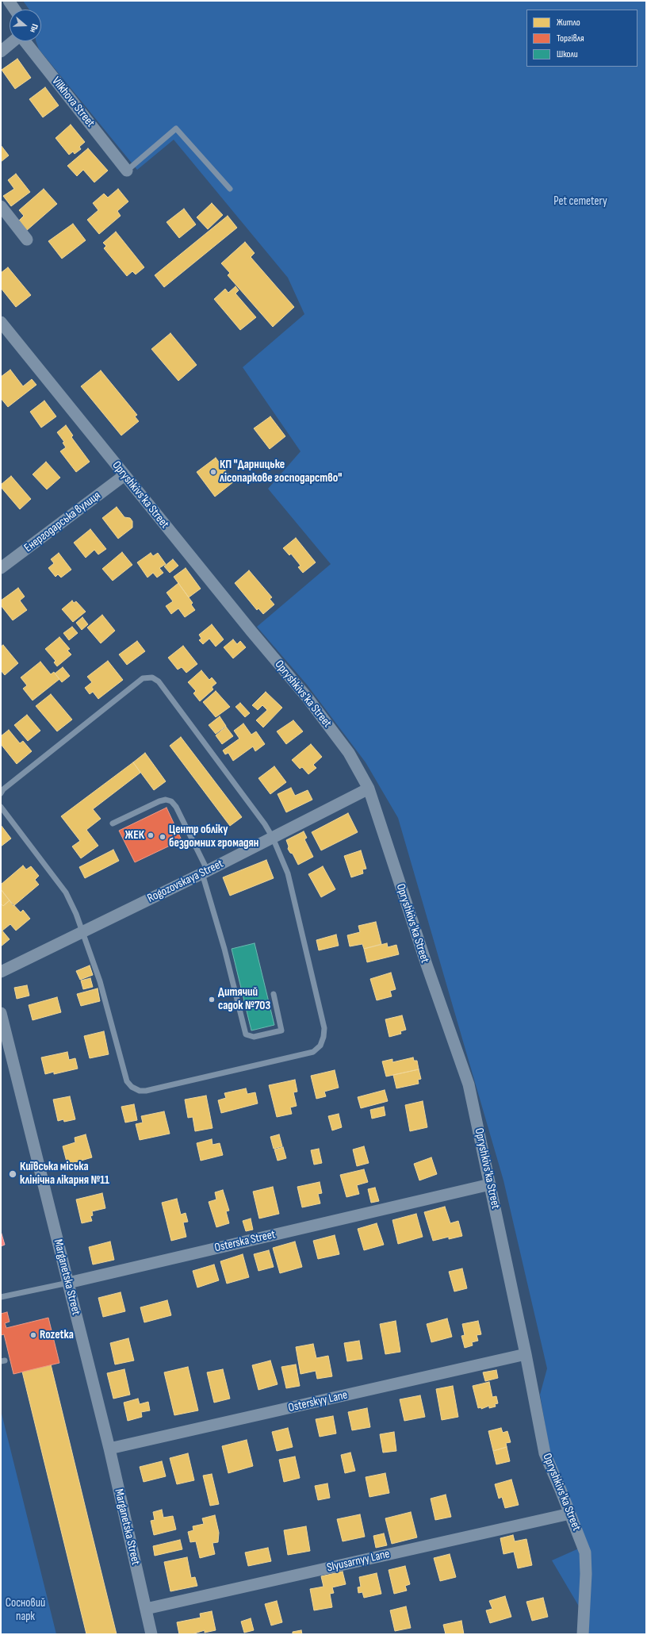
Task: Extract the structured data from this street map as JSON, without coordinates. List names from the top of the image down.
{
  "streets": {
    "street": [
      "Vilkhova Street",
      "Opryshkivsʹka Street",
      "Енергодарська вулиця",
      "Rogozovskaya Street",
      "Osterska Street",
      "Marganetska Street",
      "Osterskyy Lane",
      "Slyusarnyy Lane"
    ]
  },
  "crossings": [
    ["Opryshkivsʹka Street", "Енергодарська вулиця"],
    ["Opryshkivsʹka Street", "Rogozovskaya Street"],
    ["Opryshkivsʹka Street", "Osterska Street"],
    ["Opryshkivsʹka Street", "Osterskyy Lane"],
    ["Opryshkivsʹka Street", "Slyusarnyy Lane"],
    ["Osterska Street", "Marganetska Street"],
    ["Marganetska Street", "Osterskyy Lane"],
    ["Marganetska Street", "Slyusarnyy Lane"]
  ],
  "parks": ["Pet cemetery", "Сосновий парк"],
  "places": [
    "КП \"Дарницьке лісопаркове господарство\"",
    "ЖЕК",
    "Центр обліку бездомних громадян",
    "Дитячий садок №703",
    "Київська міська клінічна лікарня №11",
    "Rozetka"
  ],
  "legend": ["Житло", "Торгівля", "Школи"],
  "north": "right"
}
